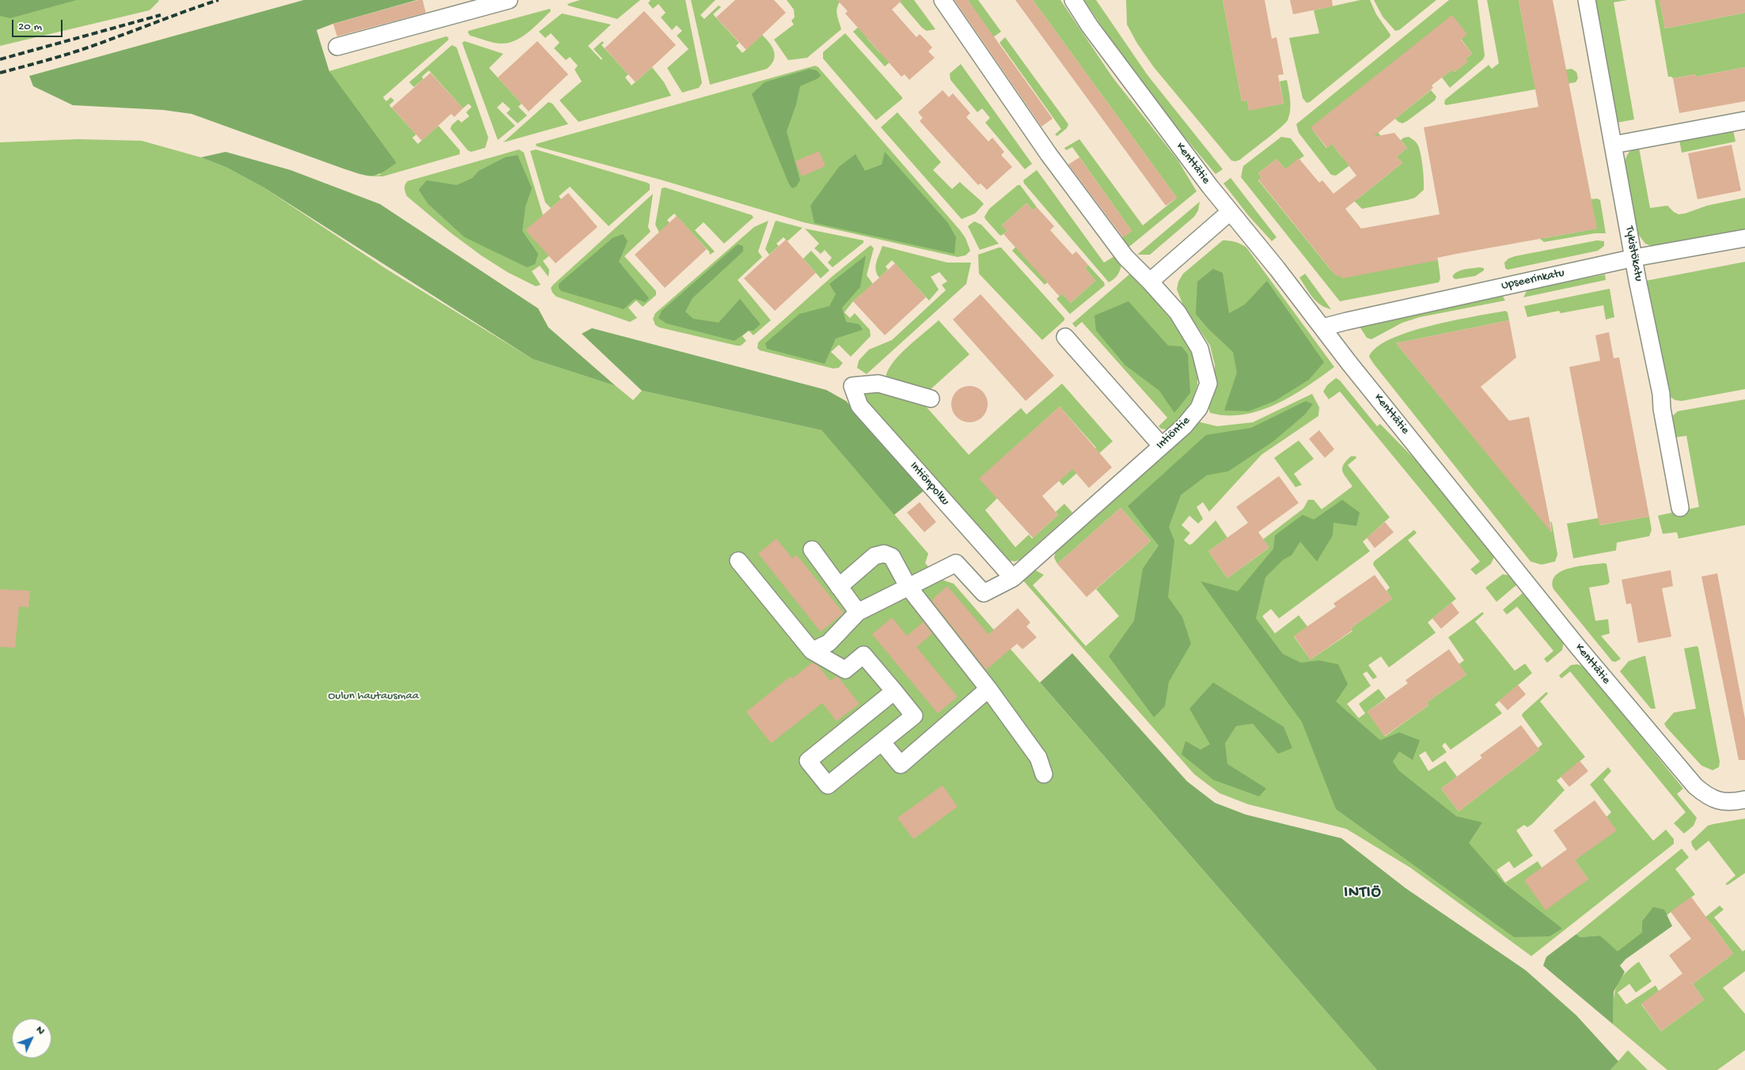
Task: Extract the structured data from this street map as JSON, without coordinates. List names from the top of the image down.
{
  "streets": {
    "street": [
      "Kenttätie",
      "Tykistökatu",
      "Upseerinkatu",
      "Intiöntie",
      "Intiönpolku"
    ]
  },
  "crossings": [
    ["Kenttätie", "Upseerinkatu"],
    ["Tykistökatu", "Upseerinkatu"],
    ["Intiöntie", "Intiönpolku"]
  ],
  "districts": ["INTIÖ"],
  "parks": ["Oulun hautausmaa"],
  "scale_bar": "20 m",
  "north": "top right"
}
